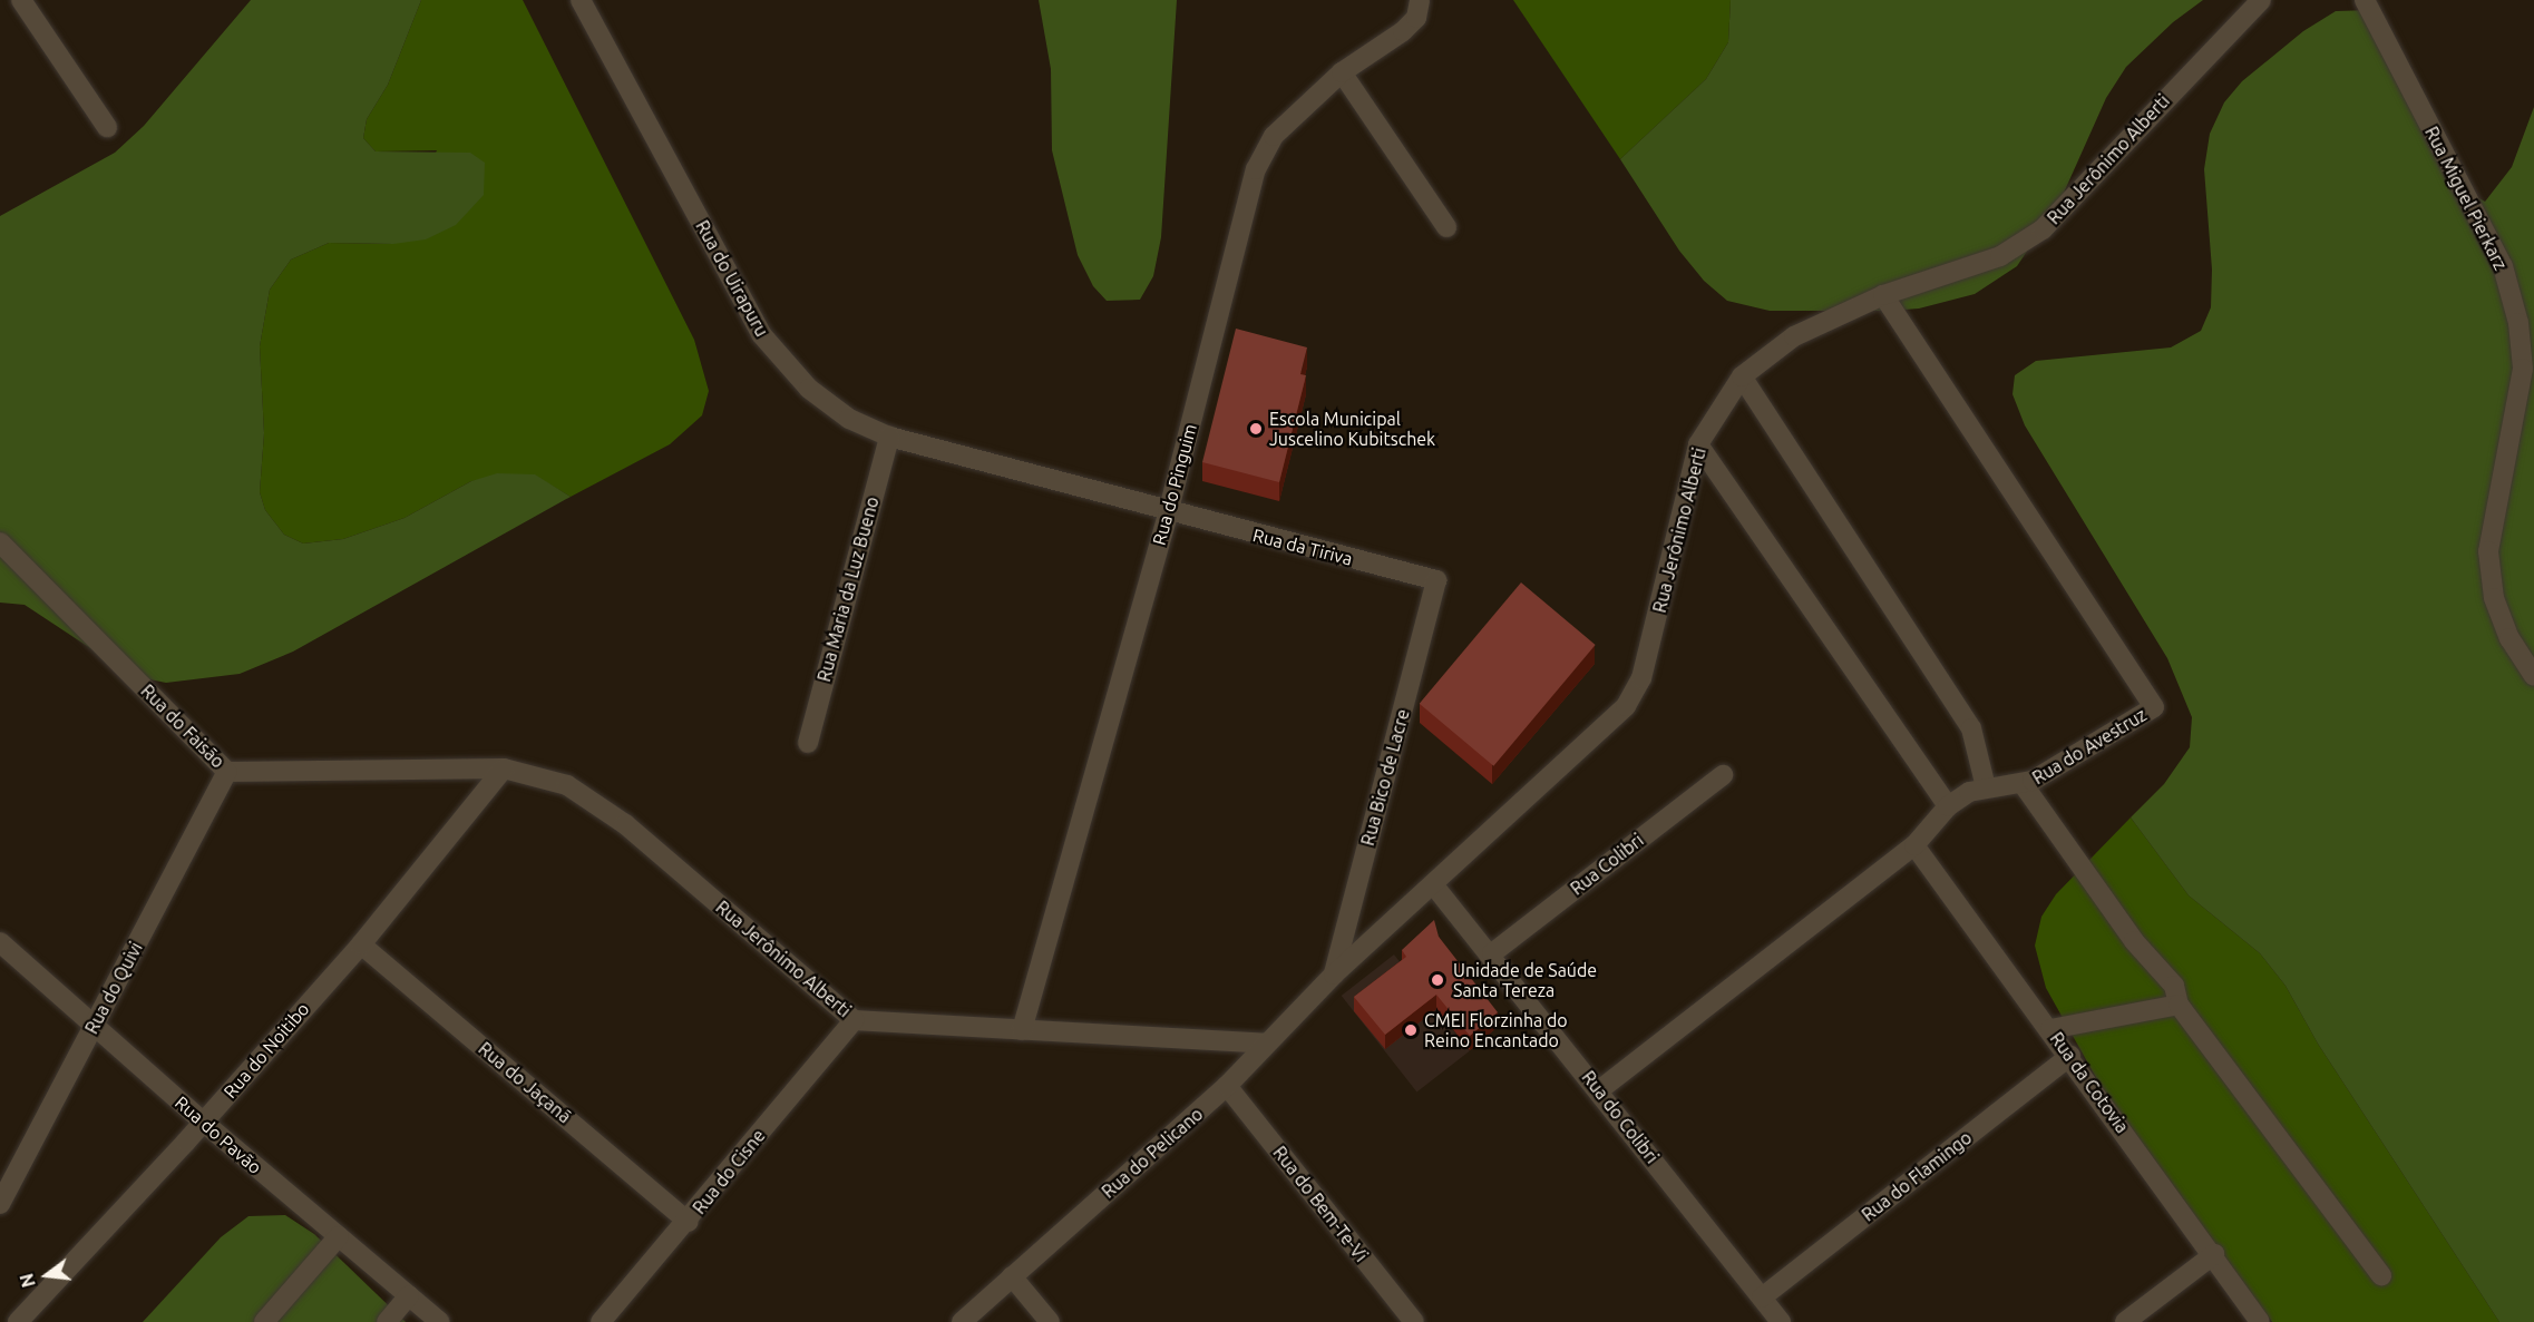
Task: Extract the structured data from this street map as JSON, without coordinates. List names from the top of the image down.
{
  "streets": {
    "street": [
      "Rua Jerônimo Alberti",
      "Rua Miguel Pierkarz",
      "Rua do Uirapuru",
      "Rua do Pinguim",
      "Rua da Tiriva",
      "Rua Maria da Luz Bueno",
      "Rua do Faisão",
      "Rua do Avestruz",
      "Rua Bico de Lacre",
      "Rua Colibri",
      "Rua do Quivi",
      "Rua do Noitibo",
      "Rua do Jaçanã",
      "Rua da Cotovia",
      "Rua do Colibri",
      "Rua do Pavão",
      "Rua do Pelicano",
      "Rua do Cisne",
      "Rua do Flamingo",
      "Rua do Bem-Te-Vi"
    ]
  },
  "crossings": [
    ["Rua Jerônimo Alberti", "Rua do Pinguim"],
    ["Rua Jerônimo Alberti", "Rua do Faisão"],
    ["Rua Jerônimo Alberti", "Rua do Avestruz"],
    ["Rua Jerônimo Alberti", "Rua Bico de Lacre"],
    ["Rua Jerônimo Alberti", "Rua do Noitibo"],
    ["Rua Jerônimo Alberti", "Rua do Colibri"],
    ["Rua Jerônimo Alberti", "Rua do Pelicano"],
    ["Rua Jerônimo Alberti", "Rua do Cisne"],
    ["Rua do Uirapuru", "Rua do Pinguim"],
    ["Rua do Uirapuru", "Rua da Tiriva"],
    ["Rua do Uirapuru", "Rua Maria da Luz Bueno"],
    ["Rua do Pinguim", "Rua da Tiriva"],
    ["Rua da Tiriva", "Rua Bico de Lacre"],
    ["Rua do Faisão", "Rua do Quivi"],
    ["Rua do Faisão", "Rua do Noitibo"],
    ["Rua do Avestruz", "Rua da Cotovia"],
    ["Rua do Avestruz", "Rua do Colibri"],
    ["Rua Bico de Lacre", "Rua do Pelicano"],
    ["Rua Colibri", "Rua do Colibri"],
    ["Rua do Quivi", "Rua do Pavão"],
    ["Rua do Noitibo", "Rua do Jaçanã"],
    ["Rua do Noitibo", "Rua do Pavão"],
    ["Rua do Jaçanã", "Rua do Cisne"],
    ["Rua da Cotovia", "Rua do Flamingo"],
    ["Rua do Colibri", "Rua do Flamingo"],
    ["Rua do Pelicano", "Rua do Bem-Te-Vi"]
  ],
  "places": ["Escola Municipal Juscelino Kubitschek", "Unidade de Saúde Santa Tereza", "CMEI Florzinha do Reino Encantado"],
  "north": "left"
}
